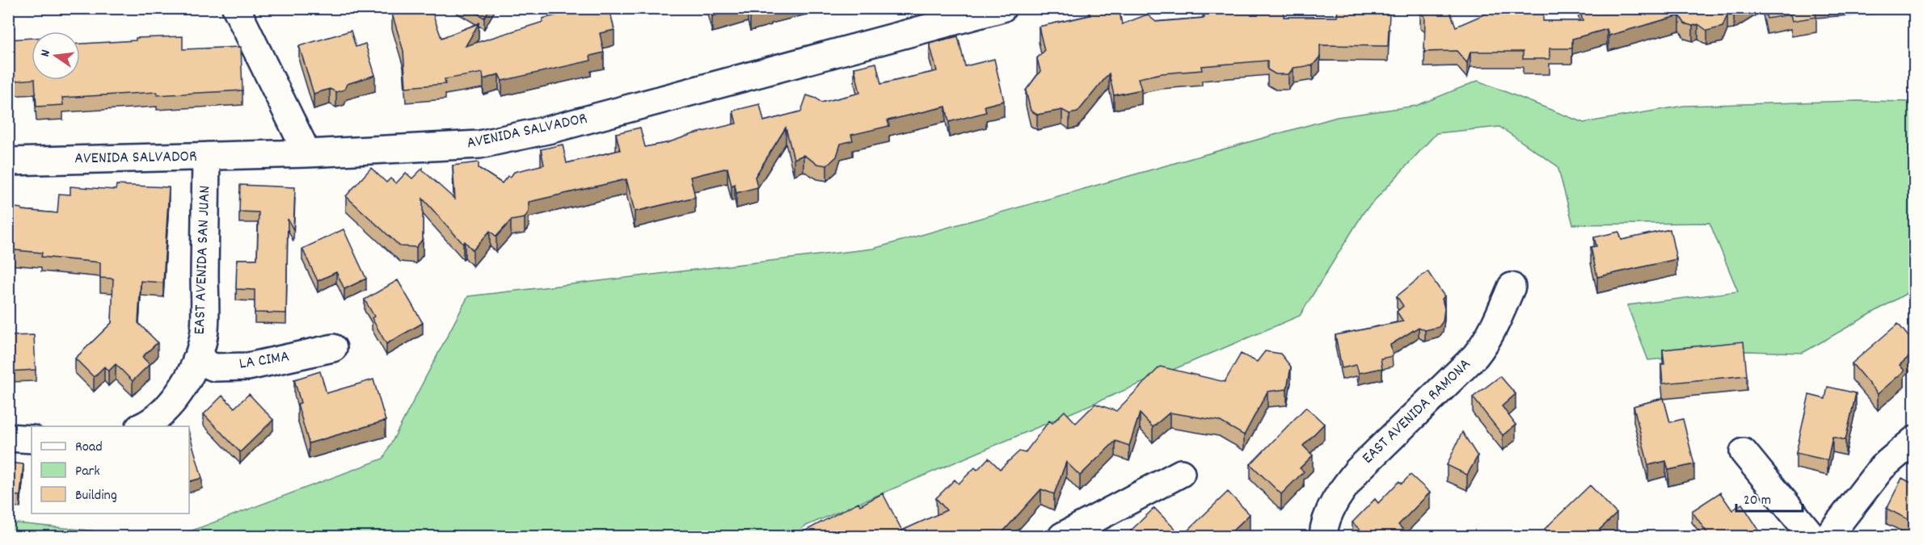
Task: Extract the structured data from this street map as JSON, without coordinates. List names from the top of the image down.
{
  "streets": {
    "street": [
      "AVENIDA SALVADOR",
      "EAST AVENIDA SAN JUAN",
      "LA CIMA",
      "EAST AVENIDA RAMONA"
    ]
  },
  "crossings": [
    ["AVENIDA SALVADOR", "EAST AVENIDA SAN JUAN"],
    ["EAST AVENIDA SAN JUAN", "LA CIMA"]
  ],
  "legend": ["Road", "Park", "Building"],
  "scale_bar": "20 m",
  "north": "left"
}
